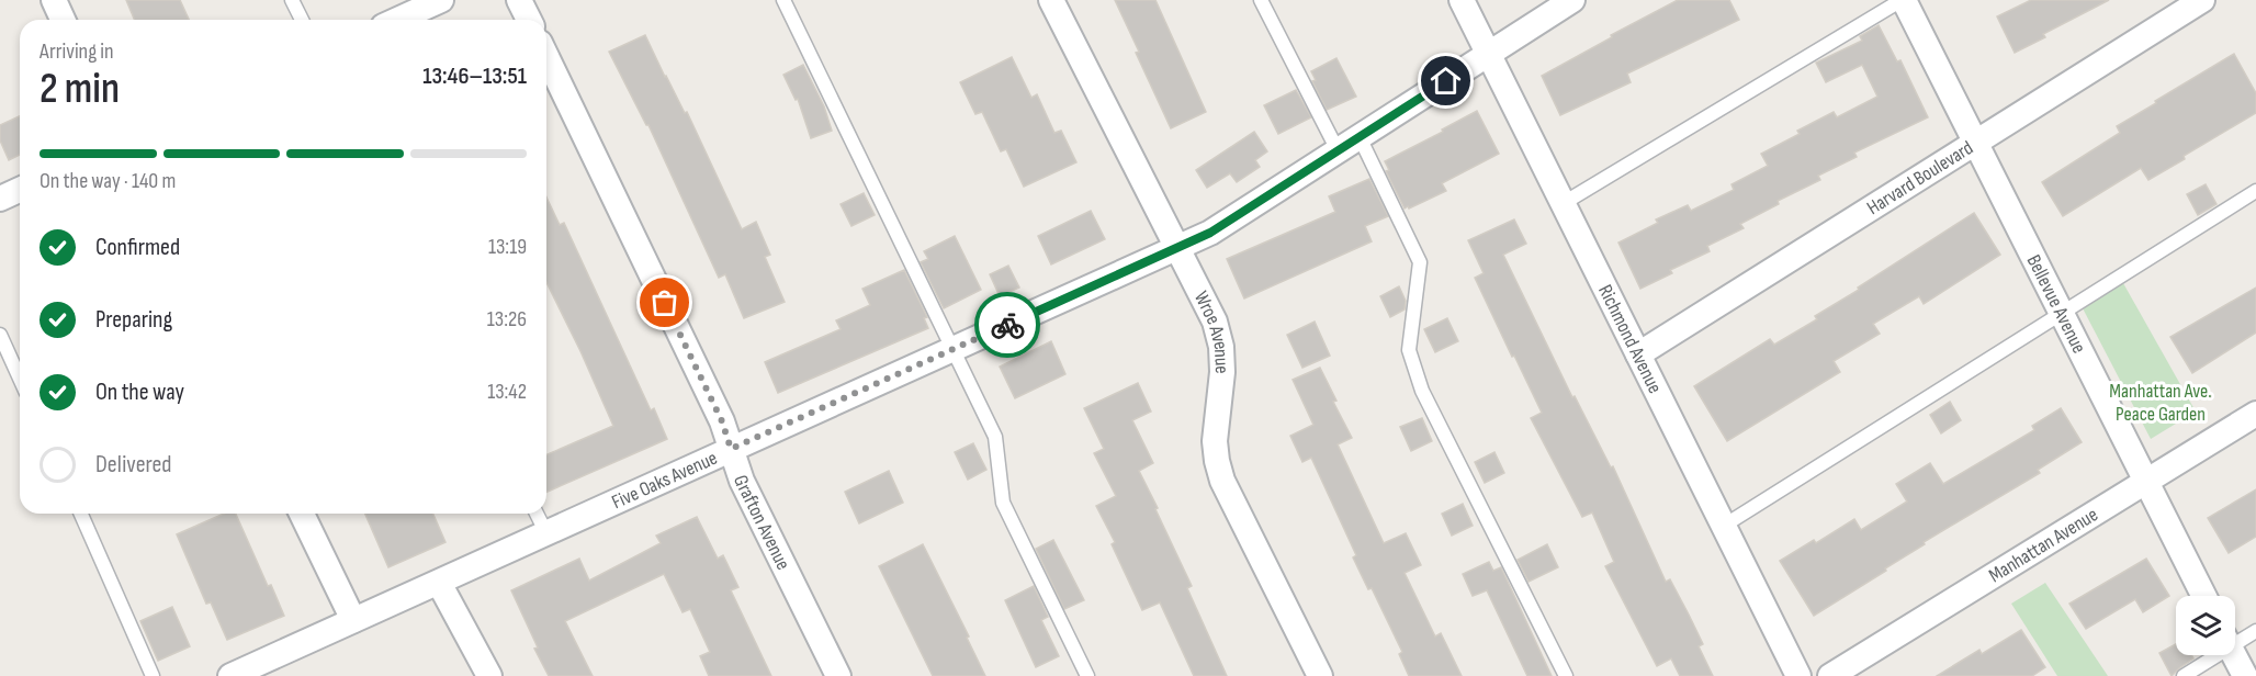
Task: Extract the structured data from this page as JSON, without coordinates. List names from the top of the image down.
{
  "streets": {
    "street": [
      "Harvard Boulevard",
      "Bellevue Avenue",
      "Wroe Avenue",
      "Richmond Avenue",
      "Five Oaks Avenue",
      "Grafton Avenue",
      "Manhattan Avenue"
    ]
  },
  "crossings": [
    ["Harvard Boulevard", "Bellevue Avenue"],
    ["Harvard Boulevard", "Richmond Avenue"],
    ["Bellevue Avenue", "Manhattan Avenue"],
    ["Wroe Avenue", "Five Oaks Avenue"],
    ["Richmond Avenue", "Five Oaks Avenue"],
    ["Five Oaks Avenue", "Grafton Avenue"]
  ],
  "parks": ["Manhattan Ave. Peace Garden"],
  "page": {
    "heading": ["2 min", "Arriving in", "13:46–13:51"],
    "bar": "On the way · 140 m",
    "list": [
      ["Confirmed", "13:19"],
      ["Preparing", "13:26"],
      ["On the way", "13:42"],
      "Delivered"
    ]
  }
}
